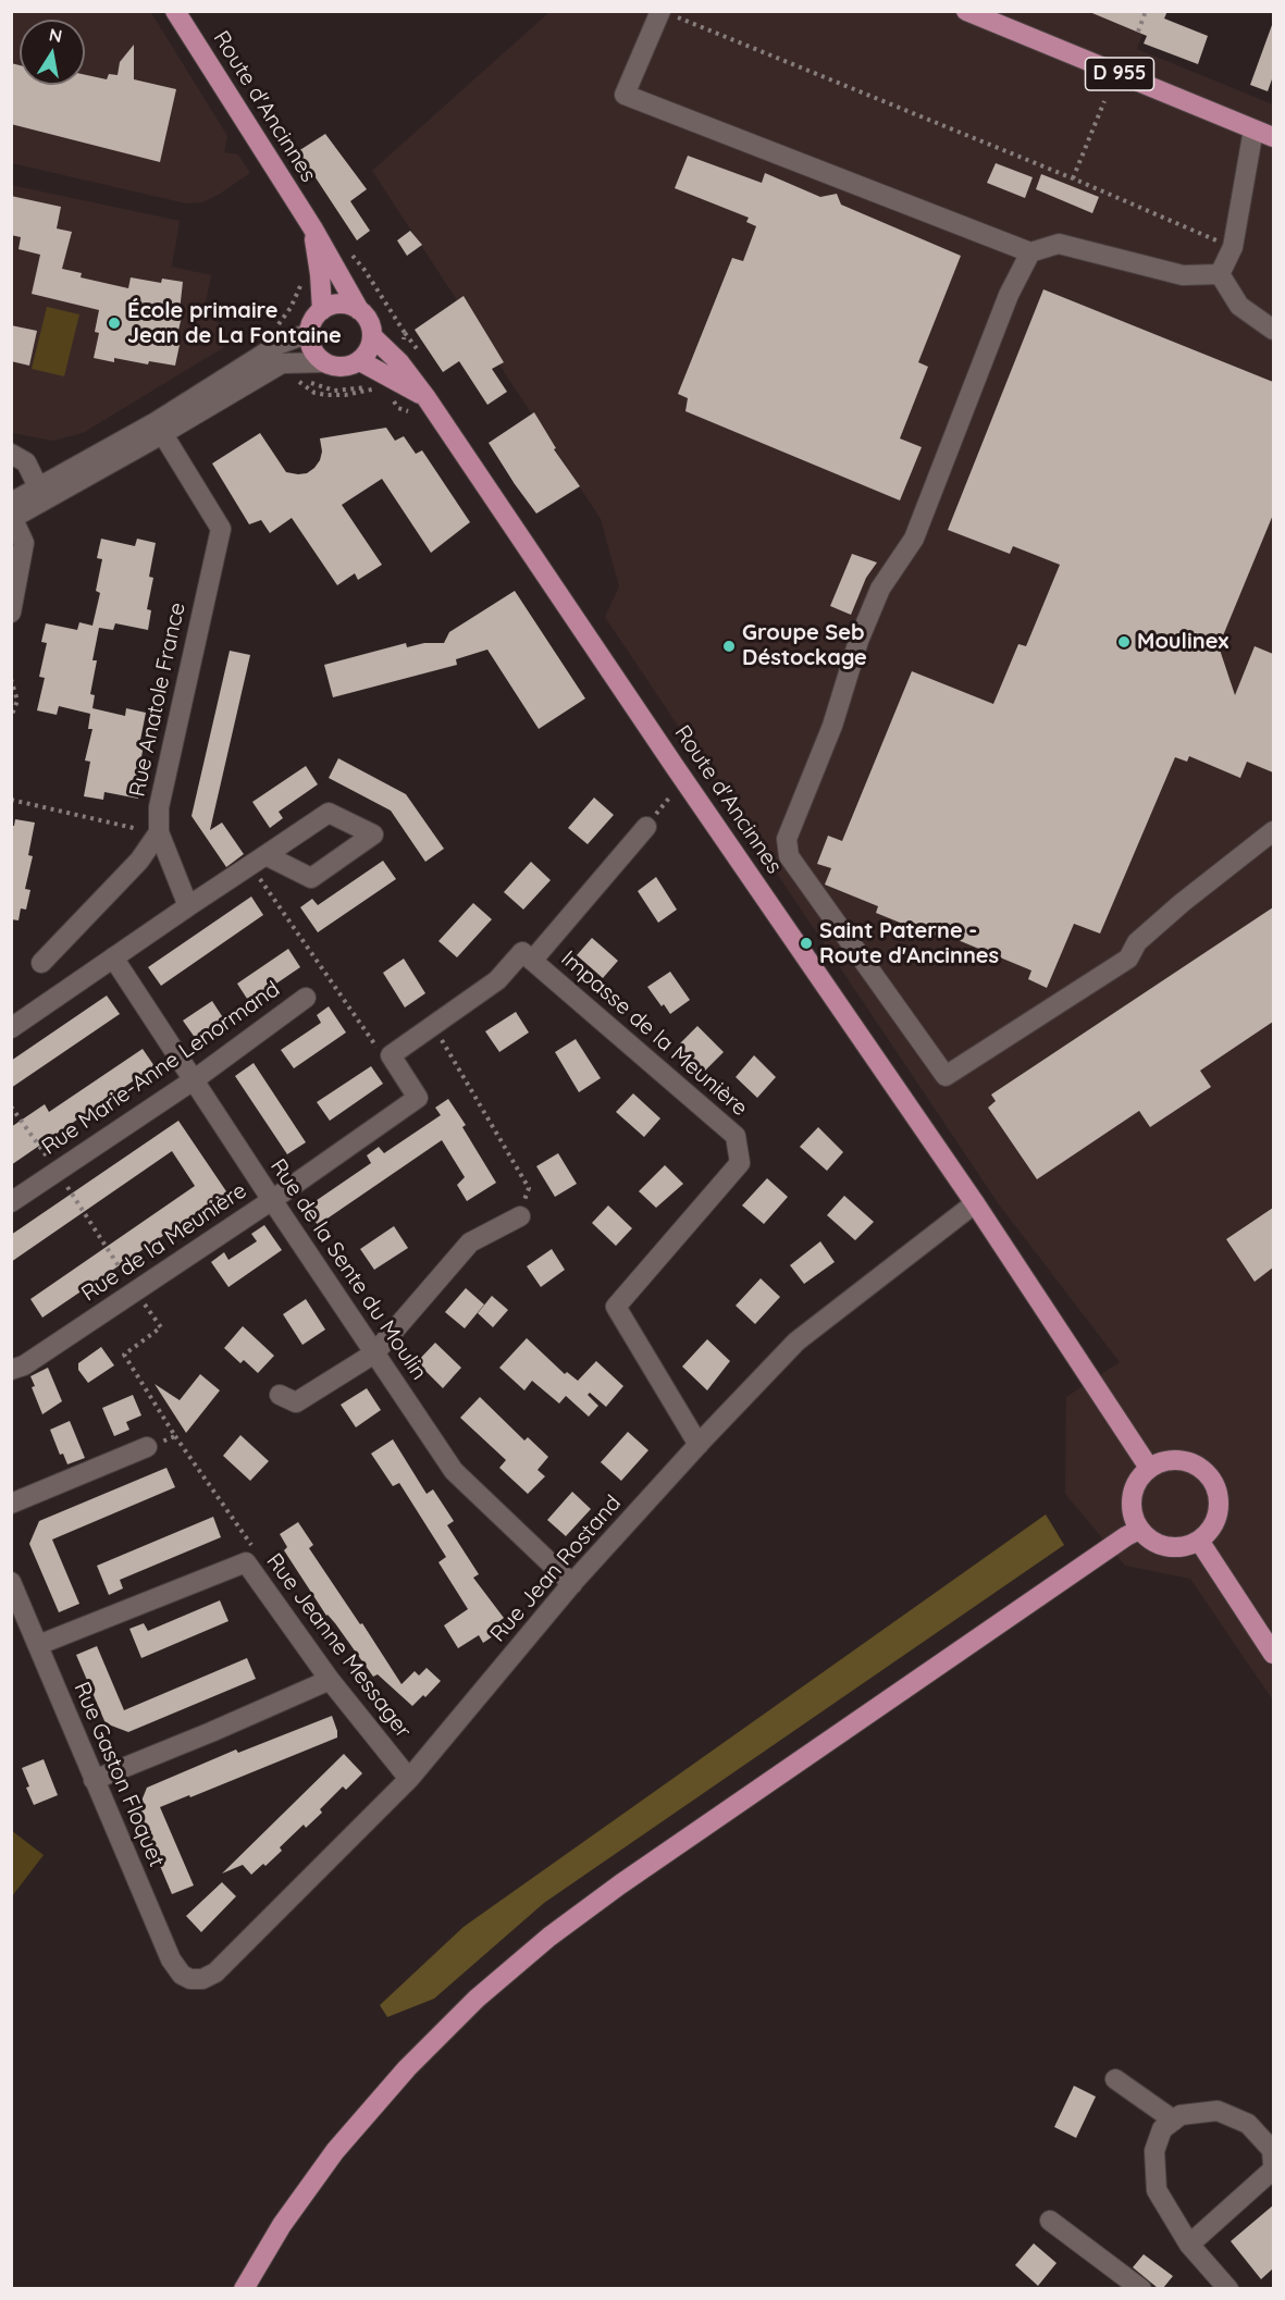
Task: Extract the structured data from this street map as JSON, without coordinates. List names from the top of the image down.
{
  "streets": {
    "main road": ["D 955", "Route d'Ancinnes"],
    "street": [
      "Rue Anatole France",
      "Impasse de la Meunière",
      "Rue Marie-Anne Lenormand",
      "Rue de la Meunière",
      "Rue de la Sente du Moulin",
      "Rue Jean Rostand",
      "Rue Jeanne Messager",
      "Rue Gaston Floquet"
    ]
  },
  "crossings": [
    ["Route d'Ancinnes", "Rue Jean Rostand"],
    ["Impasse de la Meunière", "Rue Jean Rostand"],
    ["Rue Marie-Anne Lenormand", "Rue de la Sente du Moulin"],
    ["Rue de la Meunière", "Rue de la Sente du Moulin"],
    ["Rue de la Sente du Moulin", "Rue Jean Rostand"],
    ["Rue Jean Rostand", "Rue Jeanne Messager"],
    ["Rue Jean Rostand", "Rue Gaston Floquet"],
    ["Rue Jeanne Messager", "Rue Gaston Floquet"]
  ],
  "places": [
    "École primaire Jean de La Fontaine",
    "Moulinex",
    "Groupe Seb Déstockage",
    "Saint Paterne - Route d'Ancinnes"
  ],
  "north": "top"
}
